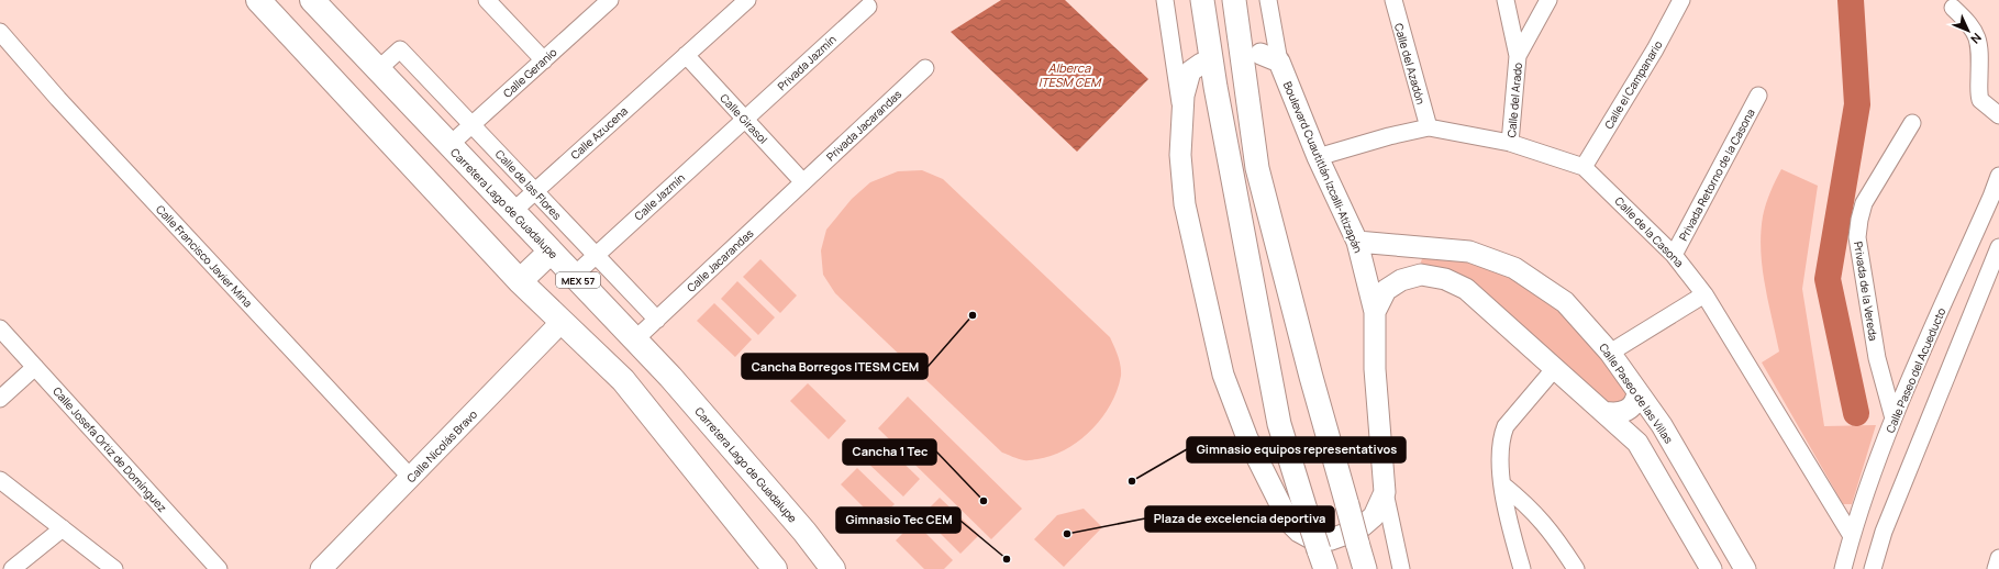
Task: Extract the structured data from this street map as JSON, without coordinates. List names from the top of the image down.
{
  "streets": {
    "main road": ["Carretera Lago de Guadalupe", "MEX 57"],
    "street": [
      "Privada Jazmín",
      "Calle del Azadón",
      "Calle Geranio",
      "Calle el Campanario",
      "Calle del Arado",
      "Calle Girasol",
      "Privada Jacarandas",
      "Calle Azucena",
      "Boulevard Cuautitlán Izcalli-Atizapán",
      "Privada Retorno de la Casona",
      "Calle de las Flores",
      "Calle Jazmín",
      "Calle de la Casona",
      "Calle Francisco Javier Mina",
      "Calle Jacarandas",
      "Privada de la Vereda",
      "Calle Paseo del Acueducto",
      "Calle Paseo de las Villas",
      "Calle Nicolás Bravo",
      "Calle Josefa Ortiz de Domínguez"
    ]
  },
  "crossings": [
    ["Privada Jazmín", "Calle Girasol"],
    ["Privada Jazmín", "Calle Jazmín"],
    ["Calle del Azadón", "Calle de la Casona"],
    ["Calle Geranio", "Calle de las Flores"],
    ["Calle Geranio", "Carretera Lago de Guadalupe"],
    ["Calle el Campanario", "Calle de la Casona"],
    ["Calle del Arado", "Calle de la Casona"],
    ["Calle Girasol", "Privada Jacarandas"],
    ["Calle Girasol", "Calle Azucena"],
    ["Calle Girasol", "Calle Jazmín"],
    ["Calle Girasol", "Calle Jacarandas"],
    ["Privada Jacarandas", "Calle Jacarandas"],
    ["Calle Azucena", "Calle de las Flores"],
    ["Calle Azucena", "Carretera Lago de Guadalupe"],
    ["Boulevard Cuautitlán Izcalli-Atizapán", "Calle de la Casona"],
    ["Boulevard Cuautitlán Izcalli-Atizapán", "Calle Paseo de las Villas"],
    ["Privada Retorno de la Casona", "Calle de la Casona"],
    ["Calle de las Flores", "Calle Jazmín"],
    ["Calle de las Flores", "Carretera Lago de Guadalupe"],
    ["Calle de las Flores", "Calle Jacarandas"],
    ["Calle Jazmín", "Carretera Lago de Guadalupe"],
    ["Carretera Lago de Guadalupe", "Calle Jacarandas"],
    ["Calle de la Casona", "Calle Paseo del Acueducto"],
    ["Calle Francisco Javier Mina", "Calle Nicolás Bravo"],
    ["Privada de la Vereda", "Calle Paseo del Acueducto"]
  ],
  "water": ["Alberca ITESM CEM"],
  "places": [
    "Cancha Borregos ITESM CEM",
    "Gimnasio equipos representativos",
    "Cancha 1 Tec",
    "Plaza de excelencia deportiva",
    "Gimnasio Tec CEM"
  ],
  "north": "bottom right"
}
